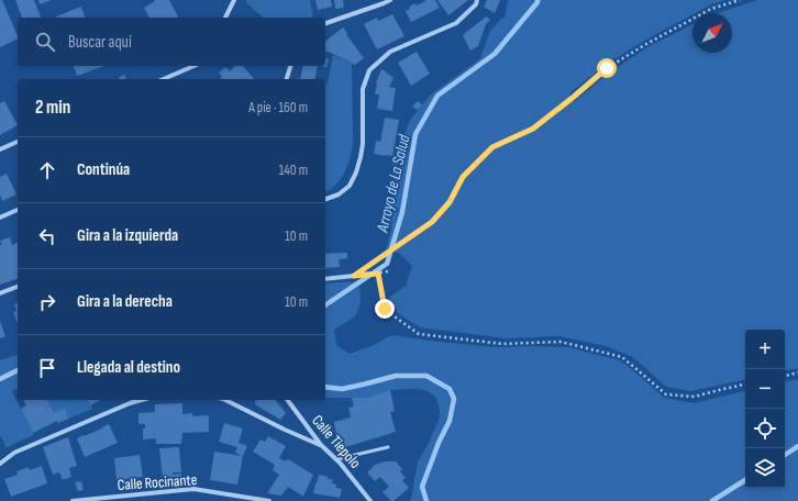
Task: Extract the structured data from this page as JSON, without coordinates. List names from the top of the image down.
{
  "streets": {
    "street": ["Calle Tiepolo", "Calle Rocinante"]
  },
  "water": ["Arroyo de La Salud"],
  "north": "top right",
  "page": {
    "search": "Buscar aquí",
    "heading": ["2 min", "A pie · 160 m"],
    "list": [
      ["Continúa", "140 m"],
      ["Gira a la izquierda", "10 m"],
      ["Gira a la derecha", "10 m"],
      "Llegada al destino"
    ],
    "map_buttons": ["+", "−"]
  }
}
